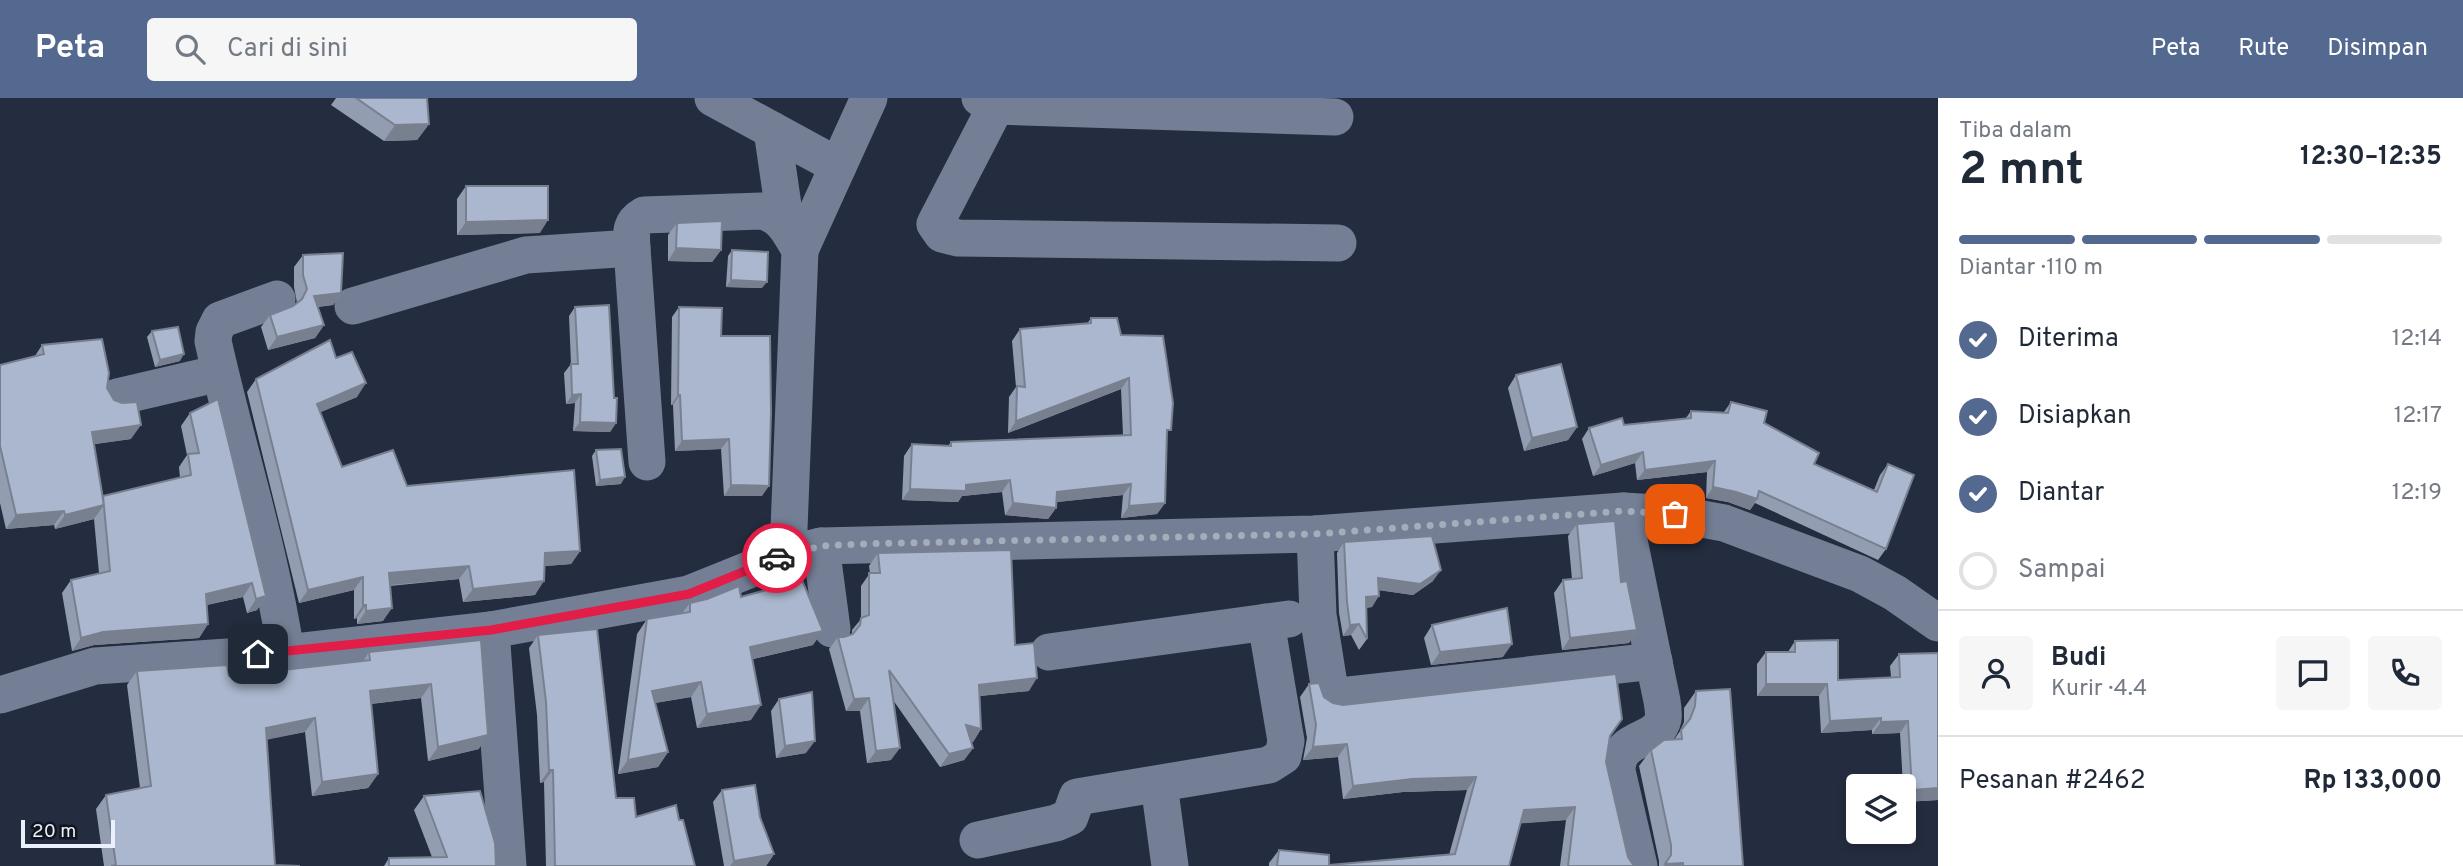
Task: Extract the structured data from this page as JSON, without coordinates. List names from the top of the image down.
{
  "scale_bar": "20 m",
  "page": {
    "header": "Peta",
    "search": "Cari di sini",
    "nav": ["Peta", "Rute", "Disimpan"],
    "heading": ["2 mnt", "Tiba dalam", "12:30–12:35"],
    "panel": [
      "Budi",
      "Kurir · 4.4",
      "Pesanan #2462",
      "Rp 133,000"
    ],
    "bar": "Diantar · 110 m",
    "list": [
      ["Diterima", "12:14"],
      ["Disiapkan", "12:17"],
      ["Diantar", "12:19"],
      "Sampai"
    ],
    "scale": "20 m"
  }
}
